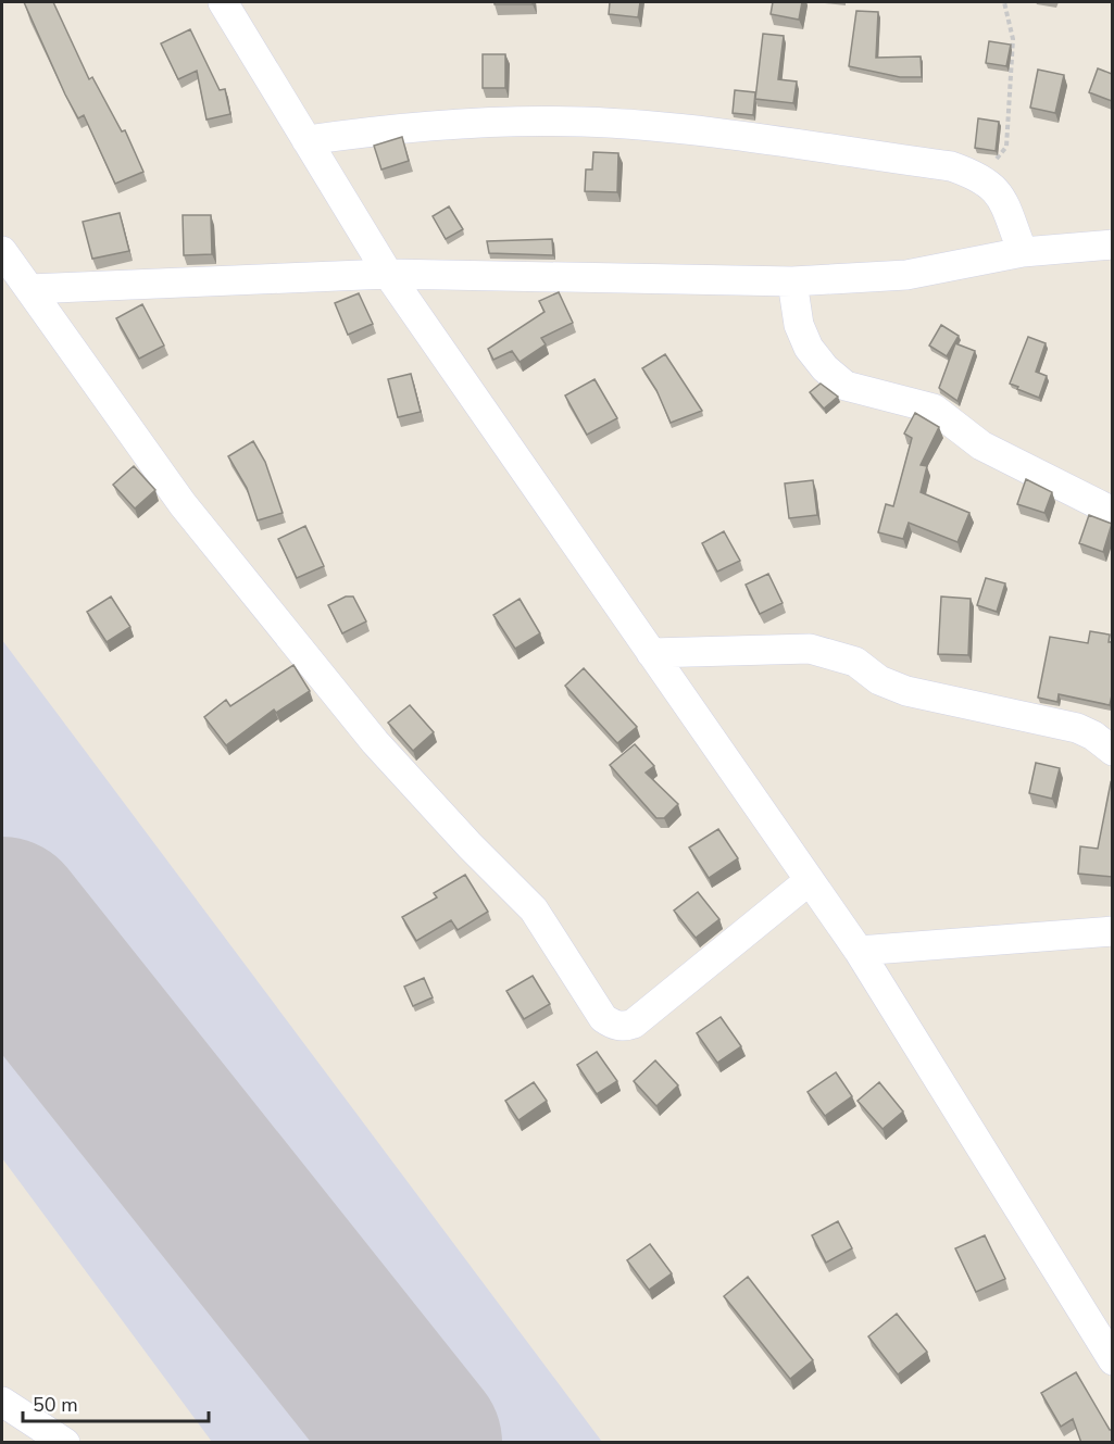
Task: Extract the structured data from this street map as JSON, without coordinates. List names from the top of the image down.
{
  "scale_bar": "50 m"
}
